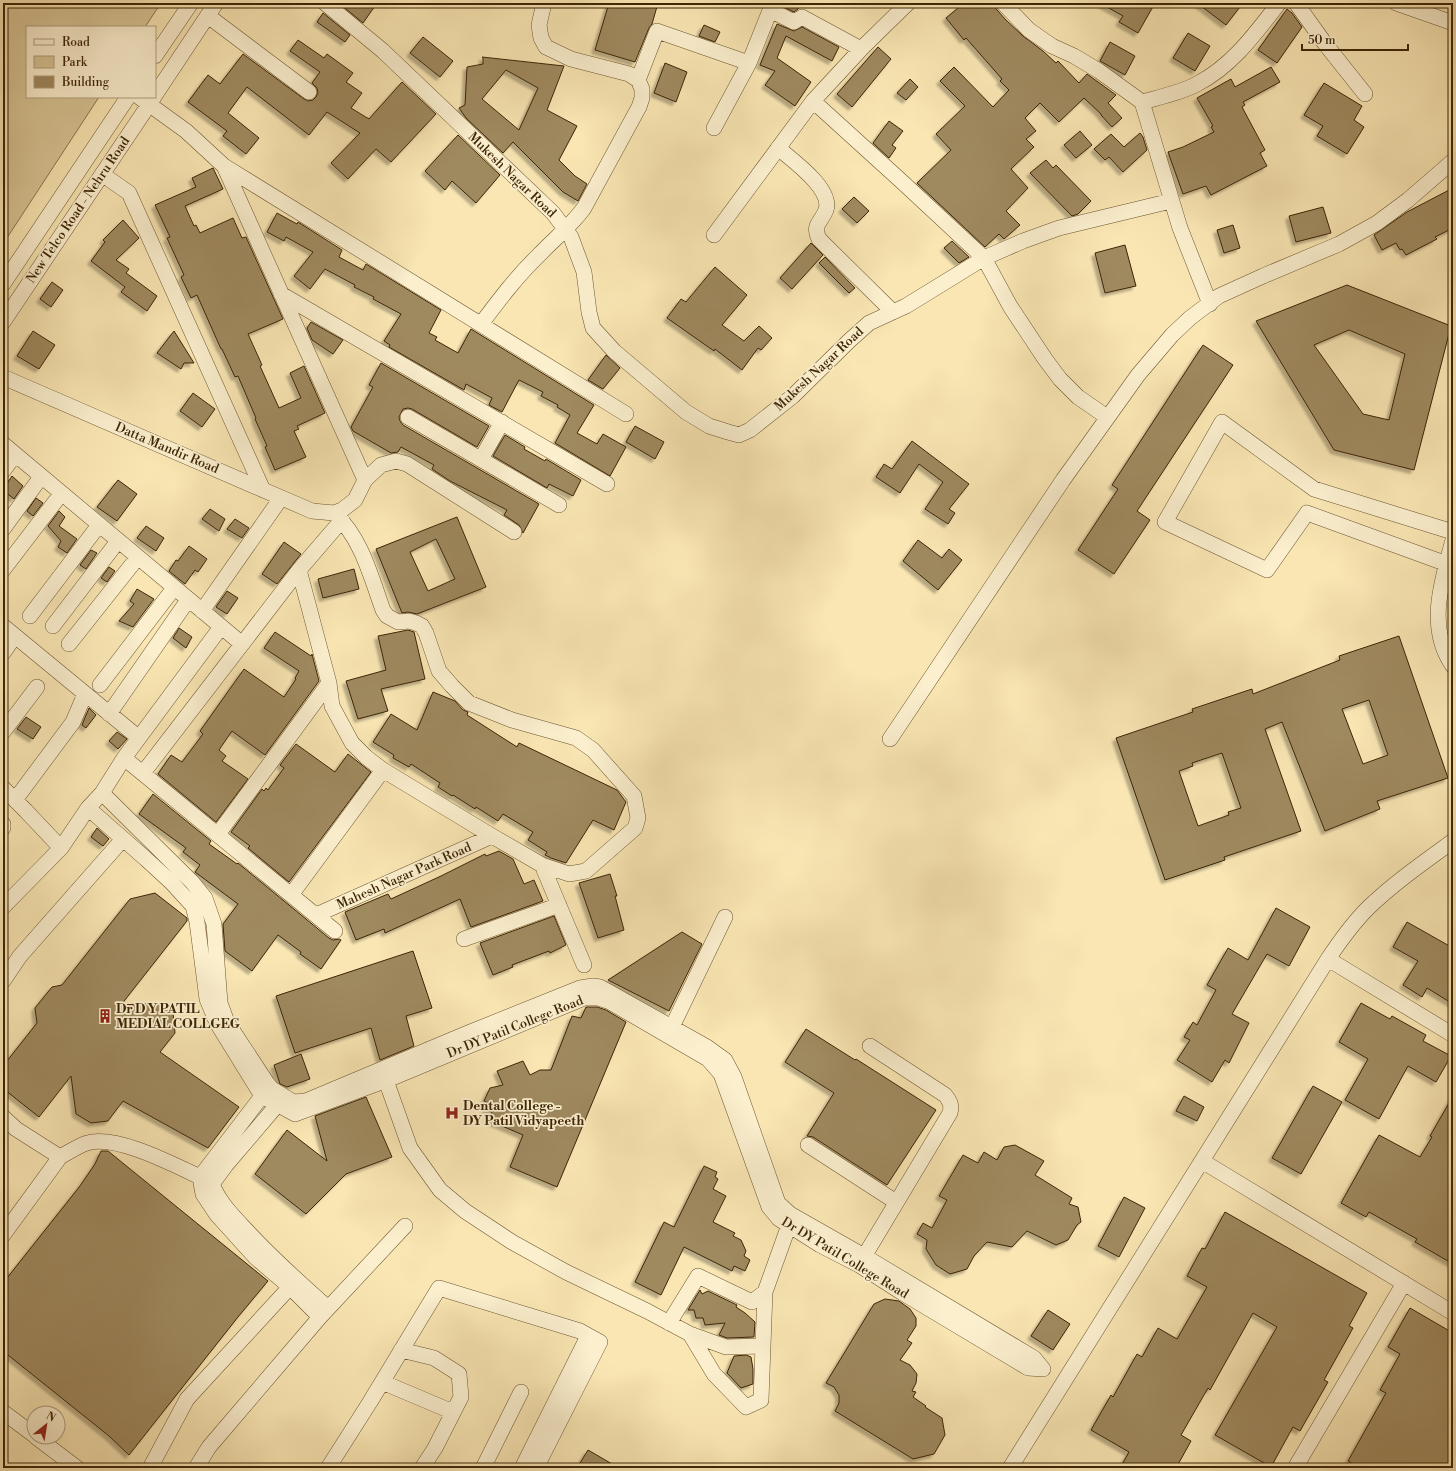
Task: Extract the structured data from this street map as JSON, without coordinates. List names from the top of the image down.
{
  "streets": {
    "street": [
      "Mukesh Nagar Road",
      "New Telco Road - Nehru Road",
      "Datta Mandir Road",
      "Mahesh Nagar Park Road",
      "Dr DY Patil College Road"
    ]
  },
  "crossings": [
    ["Datta Mandir Road", "Mahesh Nagar Park Road"]
  ],
  "places": {
    "building": ["Dr D Y PATIL MEDIAL COLLGEG"],
    "hospital": ["Dental College - DY Patil Vidyapeeth"]
  },
  "legend": ["Road", "Park", "Building"],
  "scale_bar": "50 m",
  "north": "top right"
}
